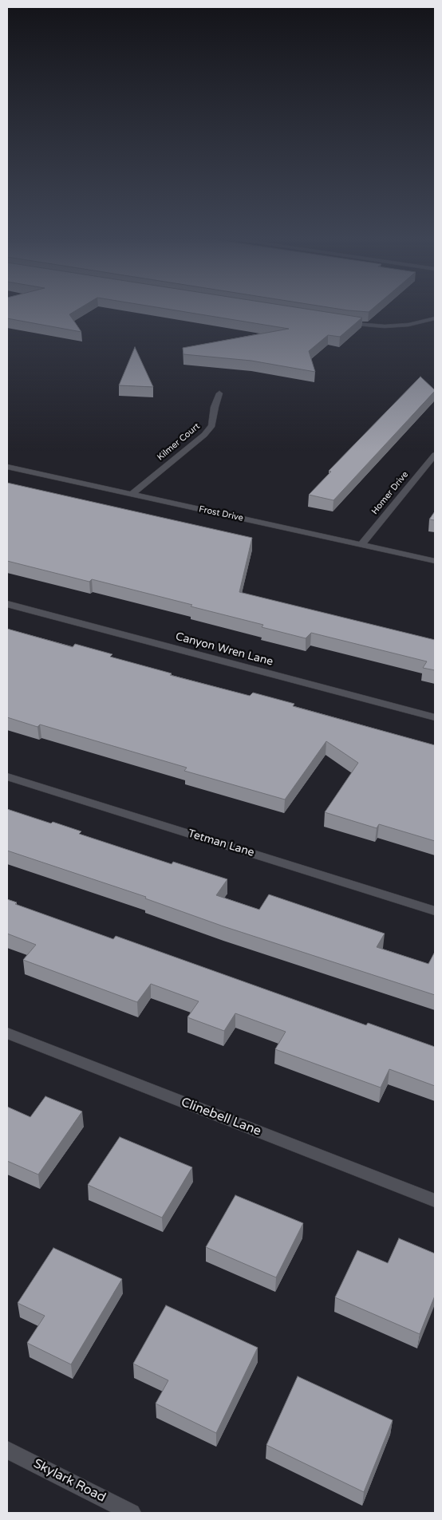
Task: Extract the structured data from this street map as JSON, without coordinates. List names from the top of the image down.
{
  "streets": {
    "street": [
      "Kilmer Court",
      "Homer Drive",
      "Frost Drive",
      "Canyon Wren Lane",
      "Tetman Lane",
      "Clinebell Lane",
      "Skylark Road"
    ]
  },
  "crossings": [
    ["Kilmer Court", "Frost Drive"],
    ["Homer Drive", "Frost Drive"]
  ]
}
